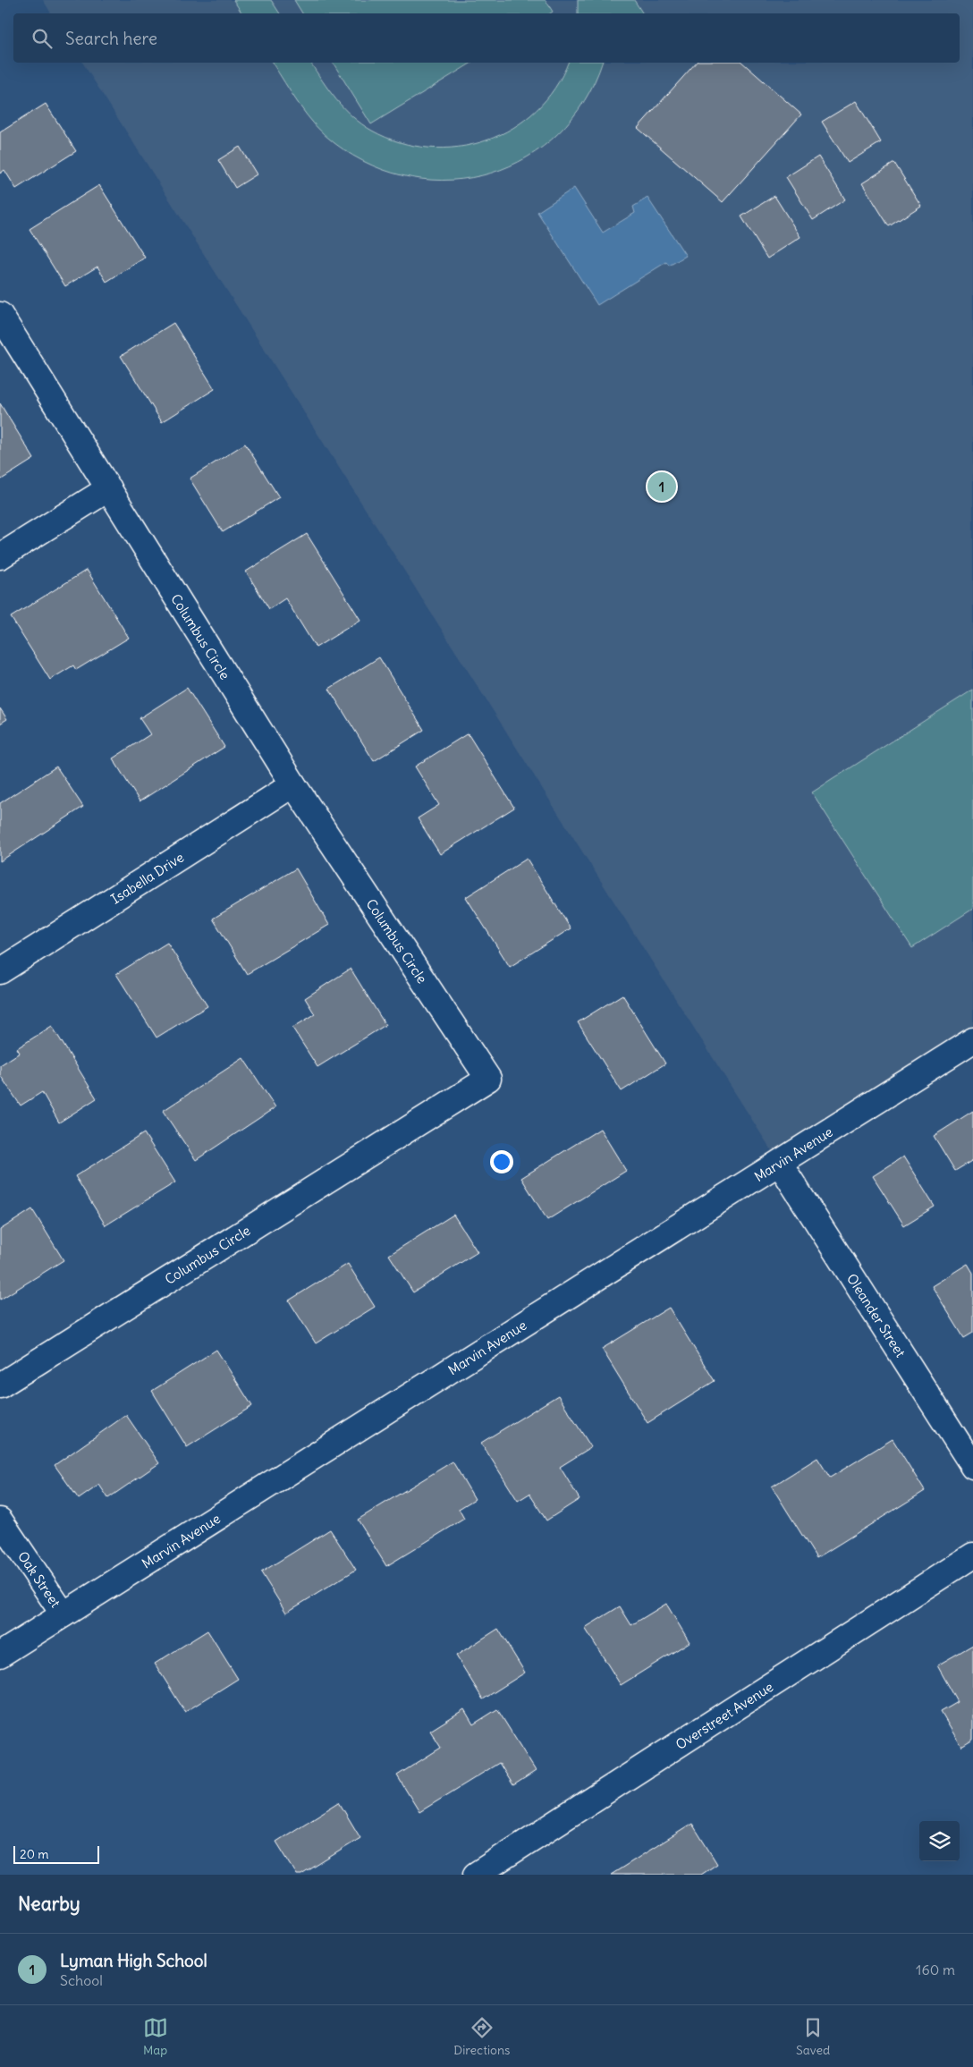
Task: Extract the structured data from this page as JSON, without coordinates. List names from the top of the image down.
{
  "streets": {
    "street": [
      "Columbus Circle",
      "Isabella Drive",
      "Marvin Avenue",
      "Oleander Street",
      "Oak Street",
      "Overstreet Avenue"
    ]
  },
  "crossings": [
    ["Columbus Circle", "Isabella Drive"],
    ["Marvin Avenue", "Oleander Street"],
    ["Marvin Avenue", "Oak Street"]
  ],
  "scale_bar": "20 m",
  "page": {
    "search": "Search here",
    "pins": "1",
    "scale": "20 m",
    "heading": "Nearby",
    "list": [
      {
        "mark": "1",
        "name": "Lyman High School",
        "note": "School",
        "value": "160 m"
      }
    ],
    "nav": ["Map", "Directions", "Saved"]
  }
}
